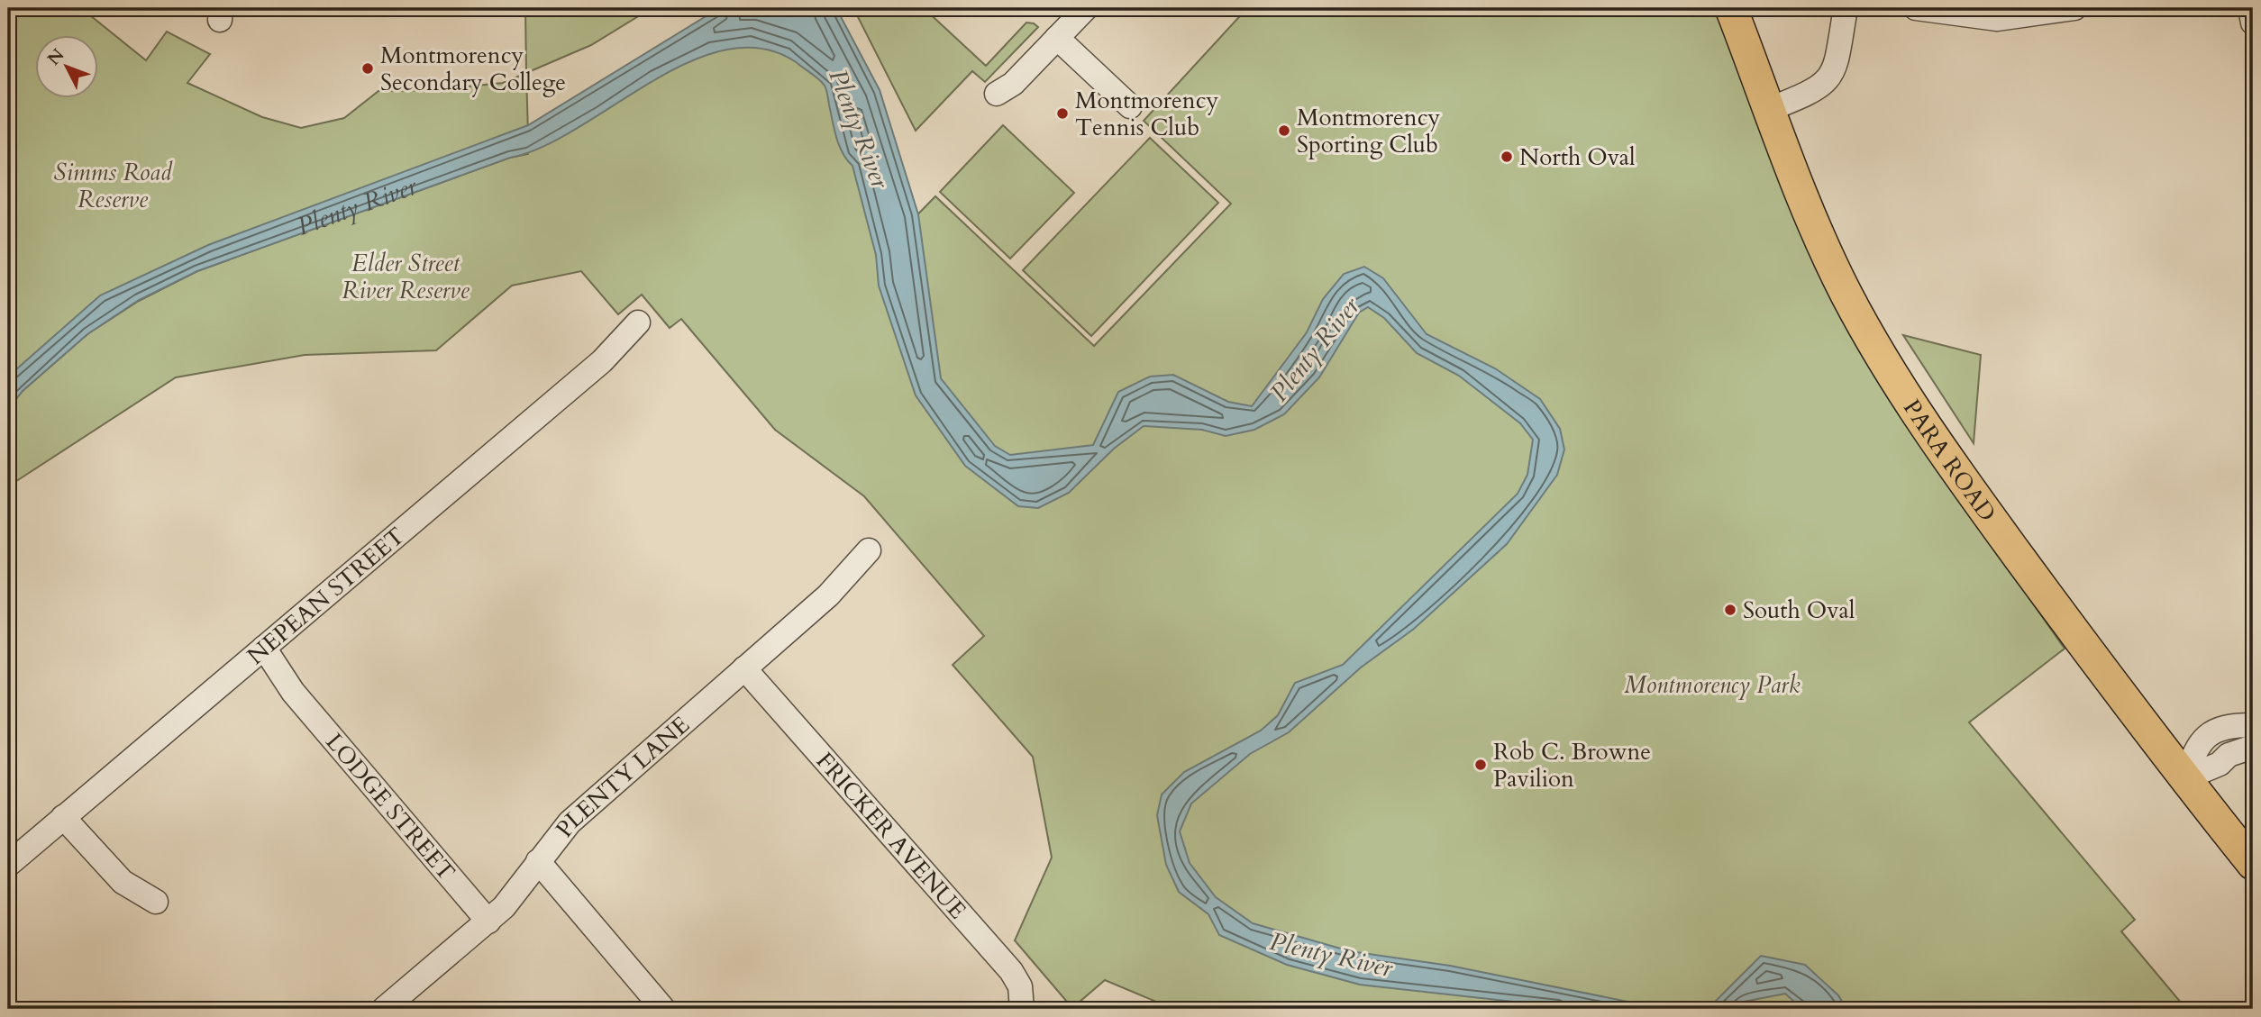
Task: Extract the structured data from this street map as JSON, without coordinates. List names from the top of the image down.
{
  "streets": {
    "main road": ["PARA ROAD"],
    "street": [
      "NEPEAN STREET",
      "PLENTY LANE",
      "LODGE STREET",
      "FRICKER AVENUE"
    ]
  },
  "crossings": [
    ["NEPEAN STREET", "LODGE STREET"],
    ["PLENTY LANE", "LODGE STREET"],
    ["PLENTY LANE", "FRICKER AVENUE"]
  ],
  "water": ["Plenty River"],
  "parks": ["Simms Road Reserve", "Elder Street River Reserve", "Montmorency Park"],
  "places": [
    "Montmorency Secondary College",
    "Montmorency Tennis Club",
    "Montmorency Sporting Club",
    "North Oval",
    "South Oval",
    "Rob C. Browne Pavilion"
  ],
  "north": "top left"
}
